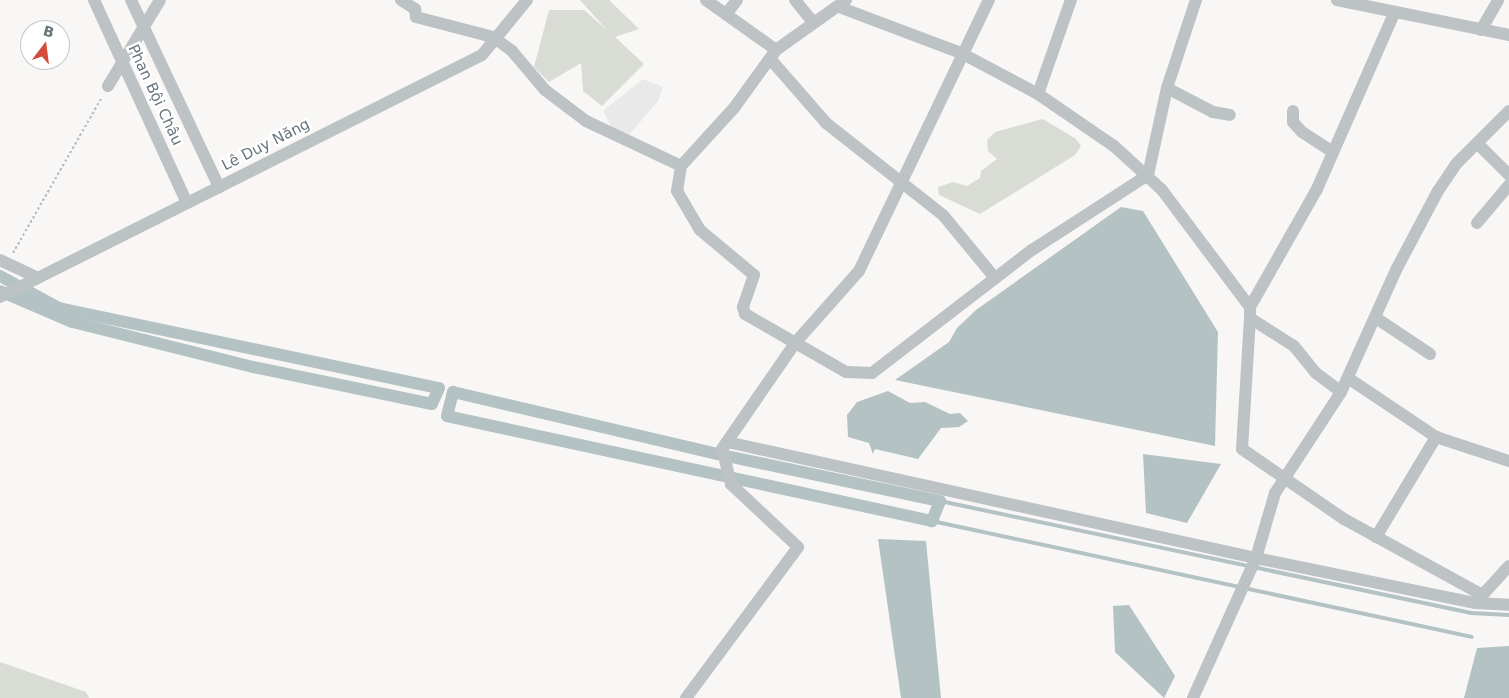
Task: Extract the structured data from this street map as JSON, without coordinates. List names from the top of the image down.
{
  "streets": {
    "street": ["Phan Bội Châu", "Lê Duy Năng"]
  },
  "crossings": [
    ["Phan Bội Châu", "Lê Duy Năng"]
  ],
  "north": "top"
}
